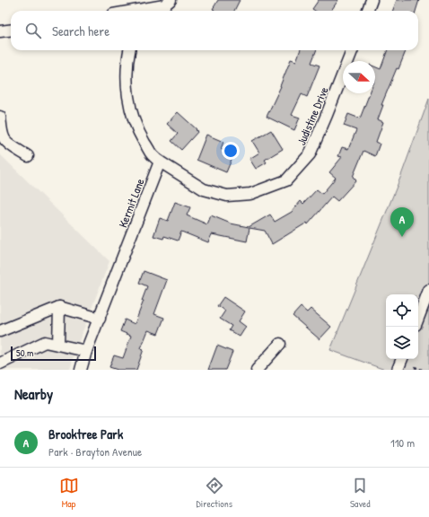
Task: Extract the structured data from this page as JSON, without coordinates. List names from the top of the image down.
{
  "streets": {
    "street": ["Judistine Drive", "Kermit Lane"]
  },
  "crossings": [
    ["Judistine Drive", "Kermit Lane"]
  ],
  "scale_bar": "50 m",
  "north": "right",
  "page": {
    "search": "Search here",
    "pins": "A",
    "scale": "50 m",
    "heading": "Nearby",
    "list": [
      {
        "mark": "A",
        "name": "Brooktree Park",
        "note": "Park · Brayton Avenue",
        "value": "110 m"
      }
    ],
    "nav": ["Map", "Directions", "Saved"]
  }
}
